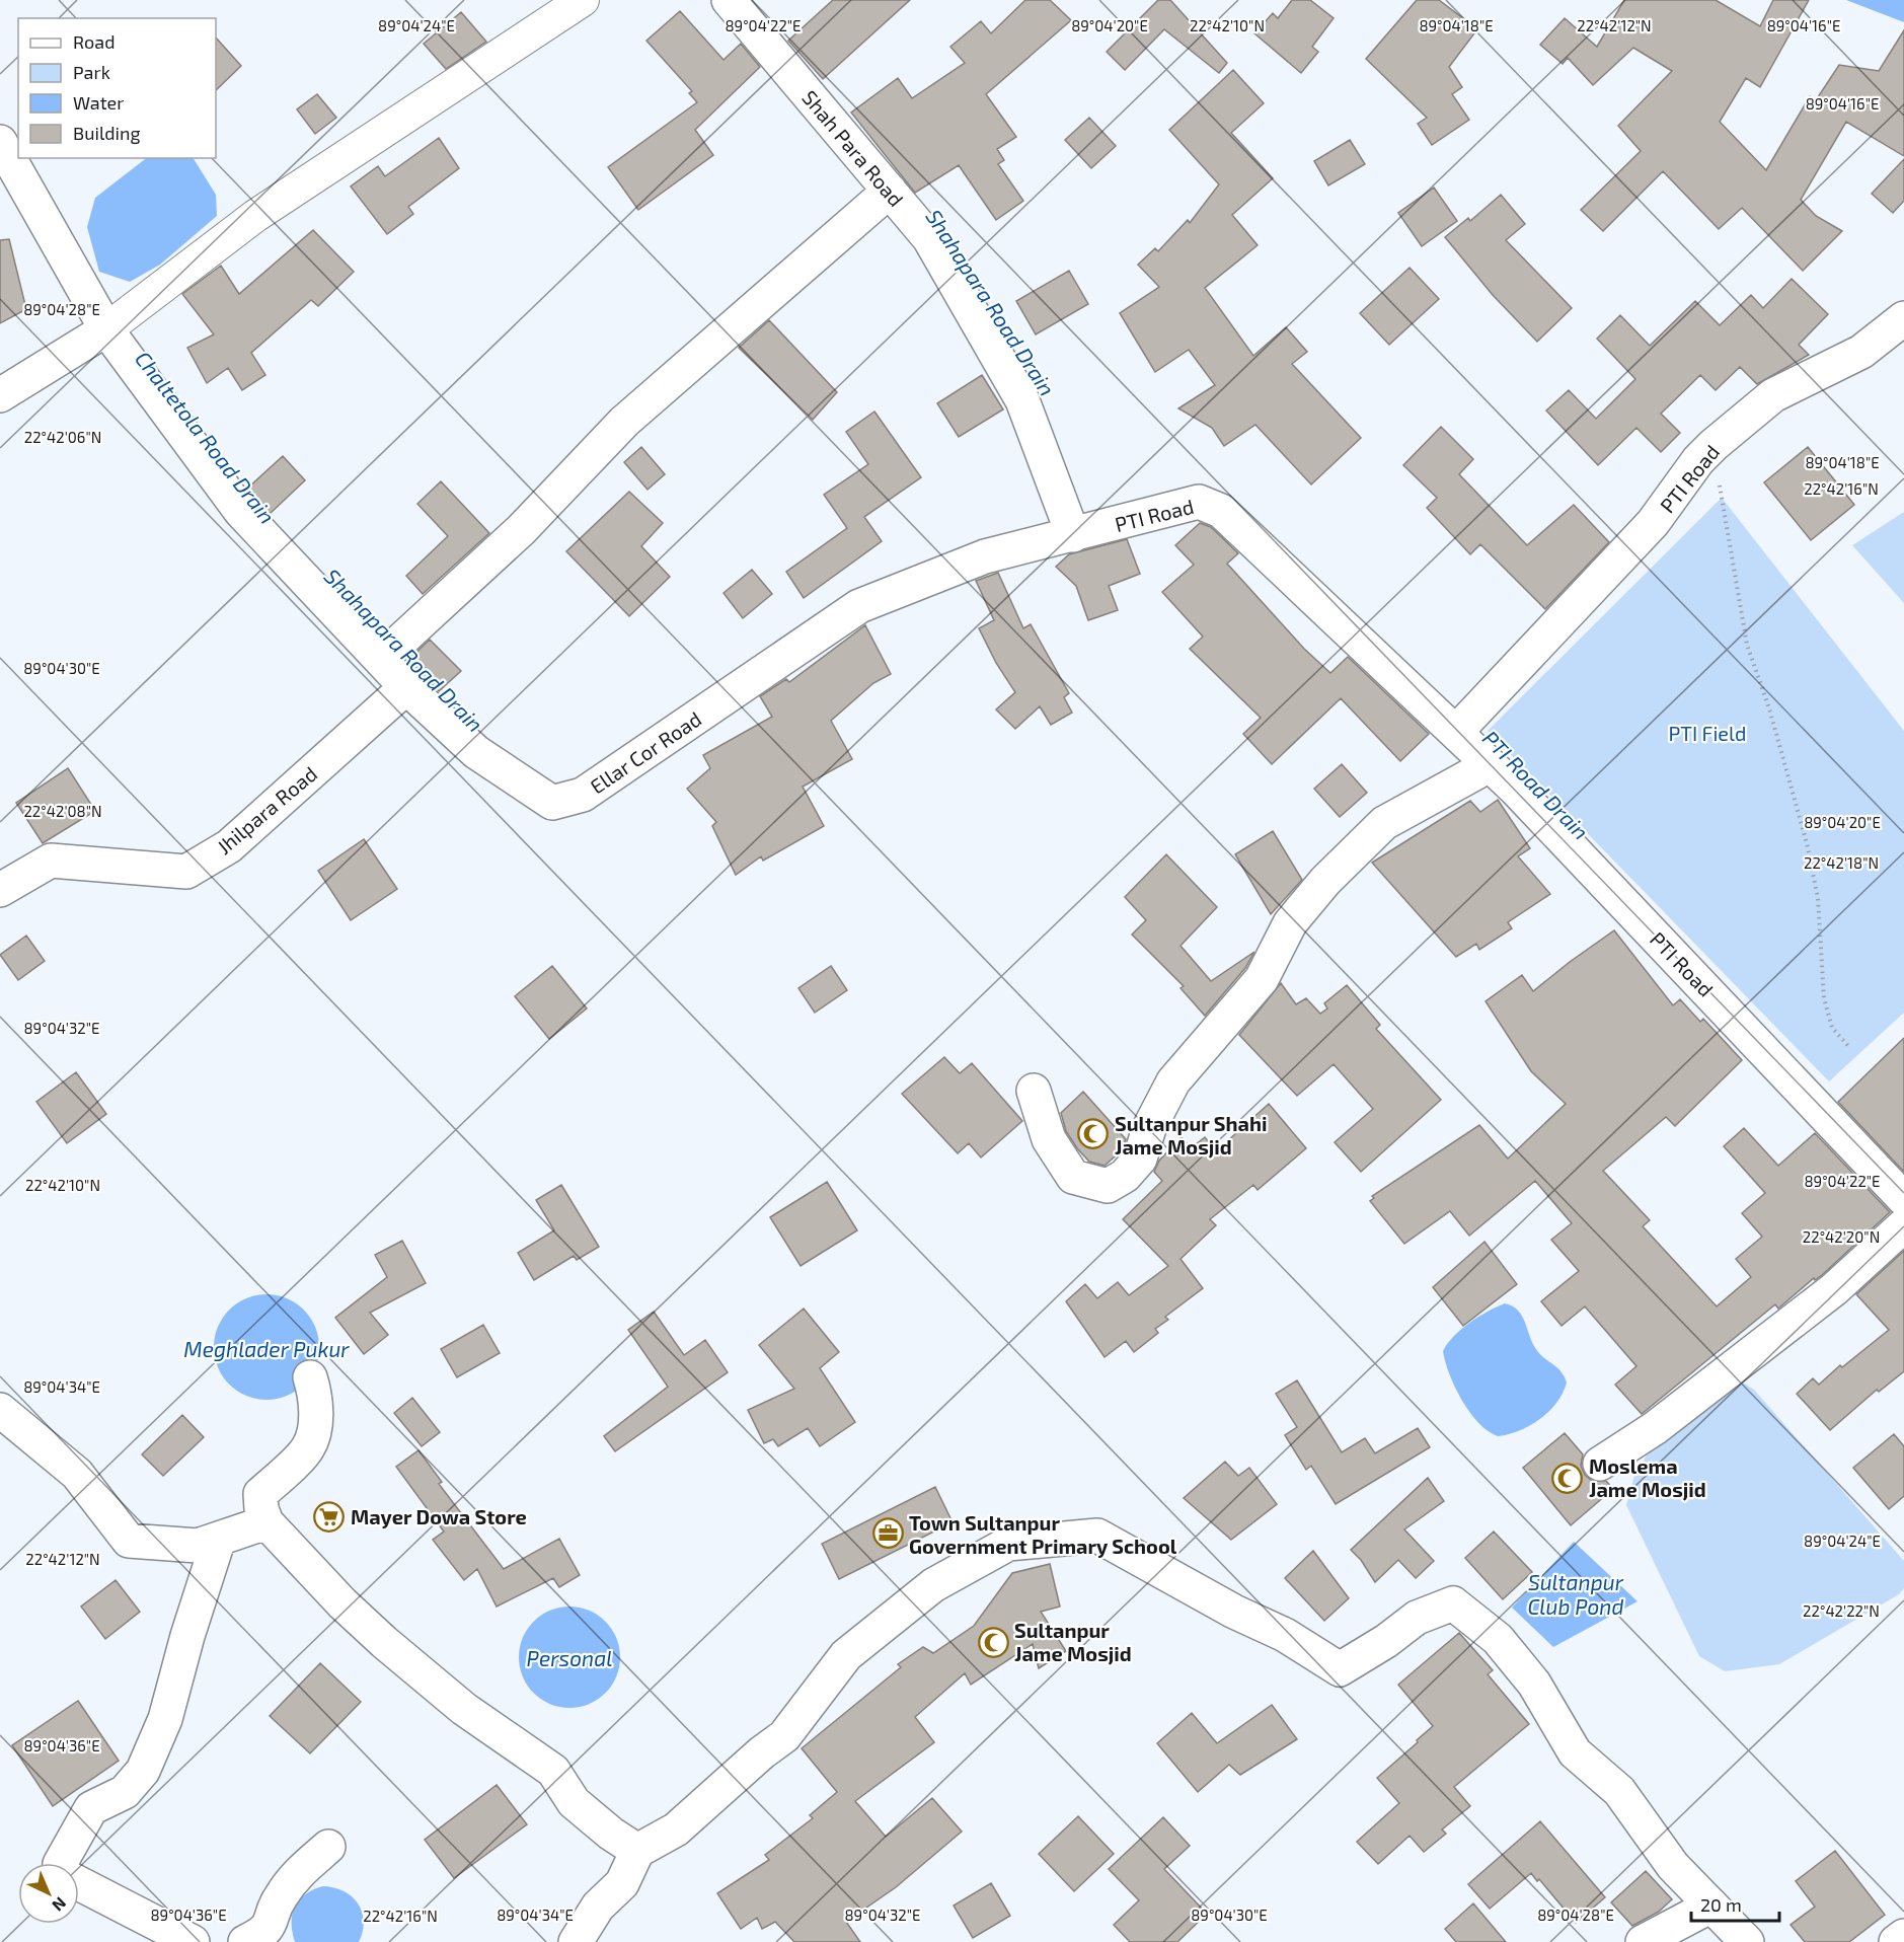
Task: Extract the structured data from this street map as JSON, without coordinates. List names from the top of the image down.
{
  "streets": {
    "street": [
      "Shah Para Road",
      "PTI Road",
      "Ellar Cor Road",
      "Jhilpara Road"
    ]
  },
  "crossings": [
    ["Shah Para Road", "PTI Road"],
    ["PTI Road", "Ellar Cor Road"],
    ["Ellar Cor Road", "Jhilpara Road"]
  ],
  "water": [
    "Shahapara Road Drain",
    "Chaltetola Road Drain",
    "PTI Road Drain",
    "Meghlader Pukur",
    "Sultanpur Club Pond",
    "Personal"
  ],
  "parks": ["PTI Field"],
  "places": {
    "mosque": ["Sultanpur Shahi Jame Mosjid", "Moslema Jame Mosjid", "Sultanpur Jame Mosjid"],
    "supermarket": ["Mayer Dowa Store"],
    "office": ["Town Sultanpur Government Primary School"]
  },
  "legend": [
    "Road",
    "Park",
    "Water",
    "Building"
  ],
  "scale_bar": "20 m",
  "north": "bottom right",
  "coordinates": [
    "22°42'10\"N",
    "22°42'12\"N",
    "89°04'16\"E",
    "89°04'24\"E",
    "89°04'22\"E",
    "89°04'20\"E",
    "89°04'18\"E",
    "89°04'28\"E",
    "22°42'06\"N",
    "22°42'16\"N",
    "89°04'30\"E",
    "22°42'08\"N",
    "22°42'18\"N",
    "89°04'32\"E",
    "22°42'20\"N",
    "89°04'34\"E",
    "22°42'22\"N",
    "89°04'36\"E"
  ]
}
